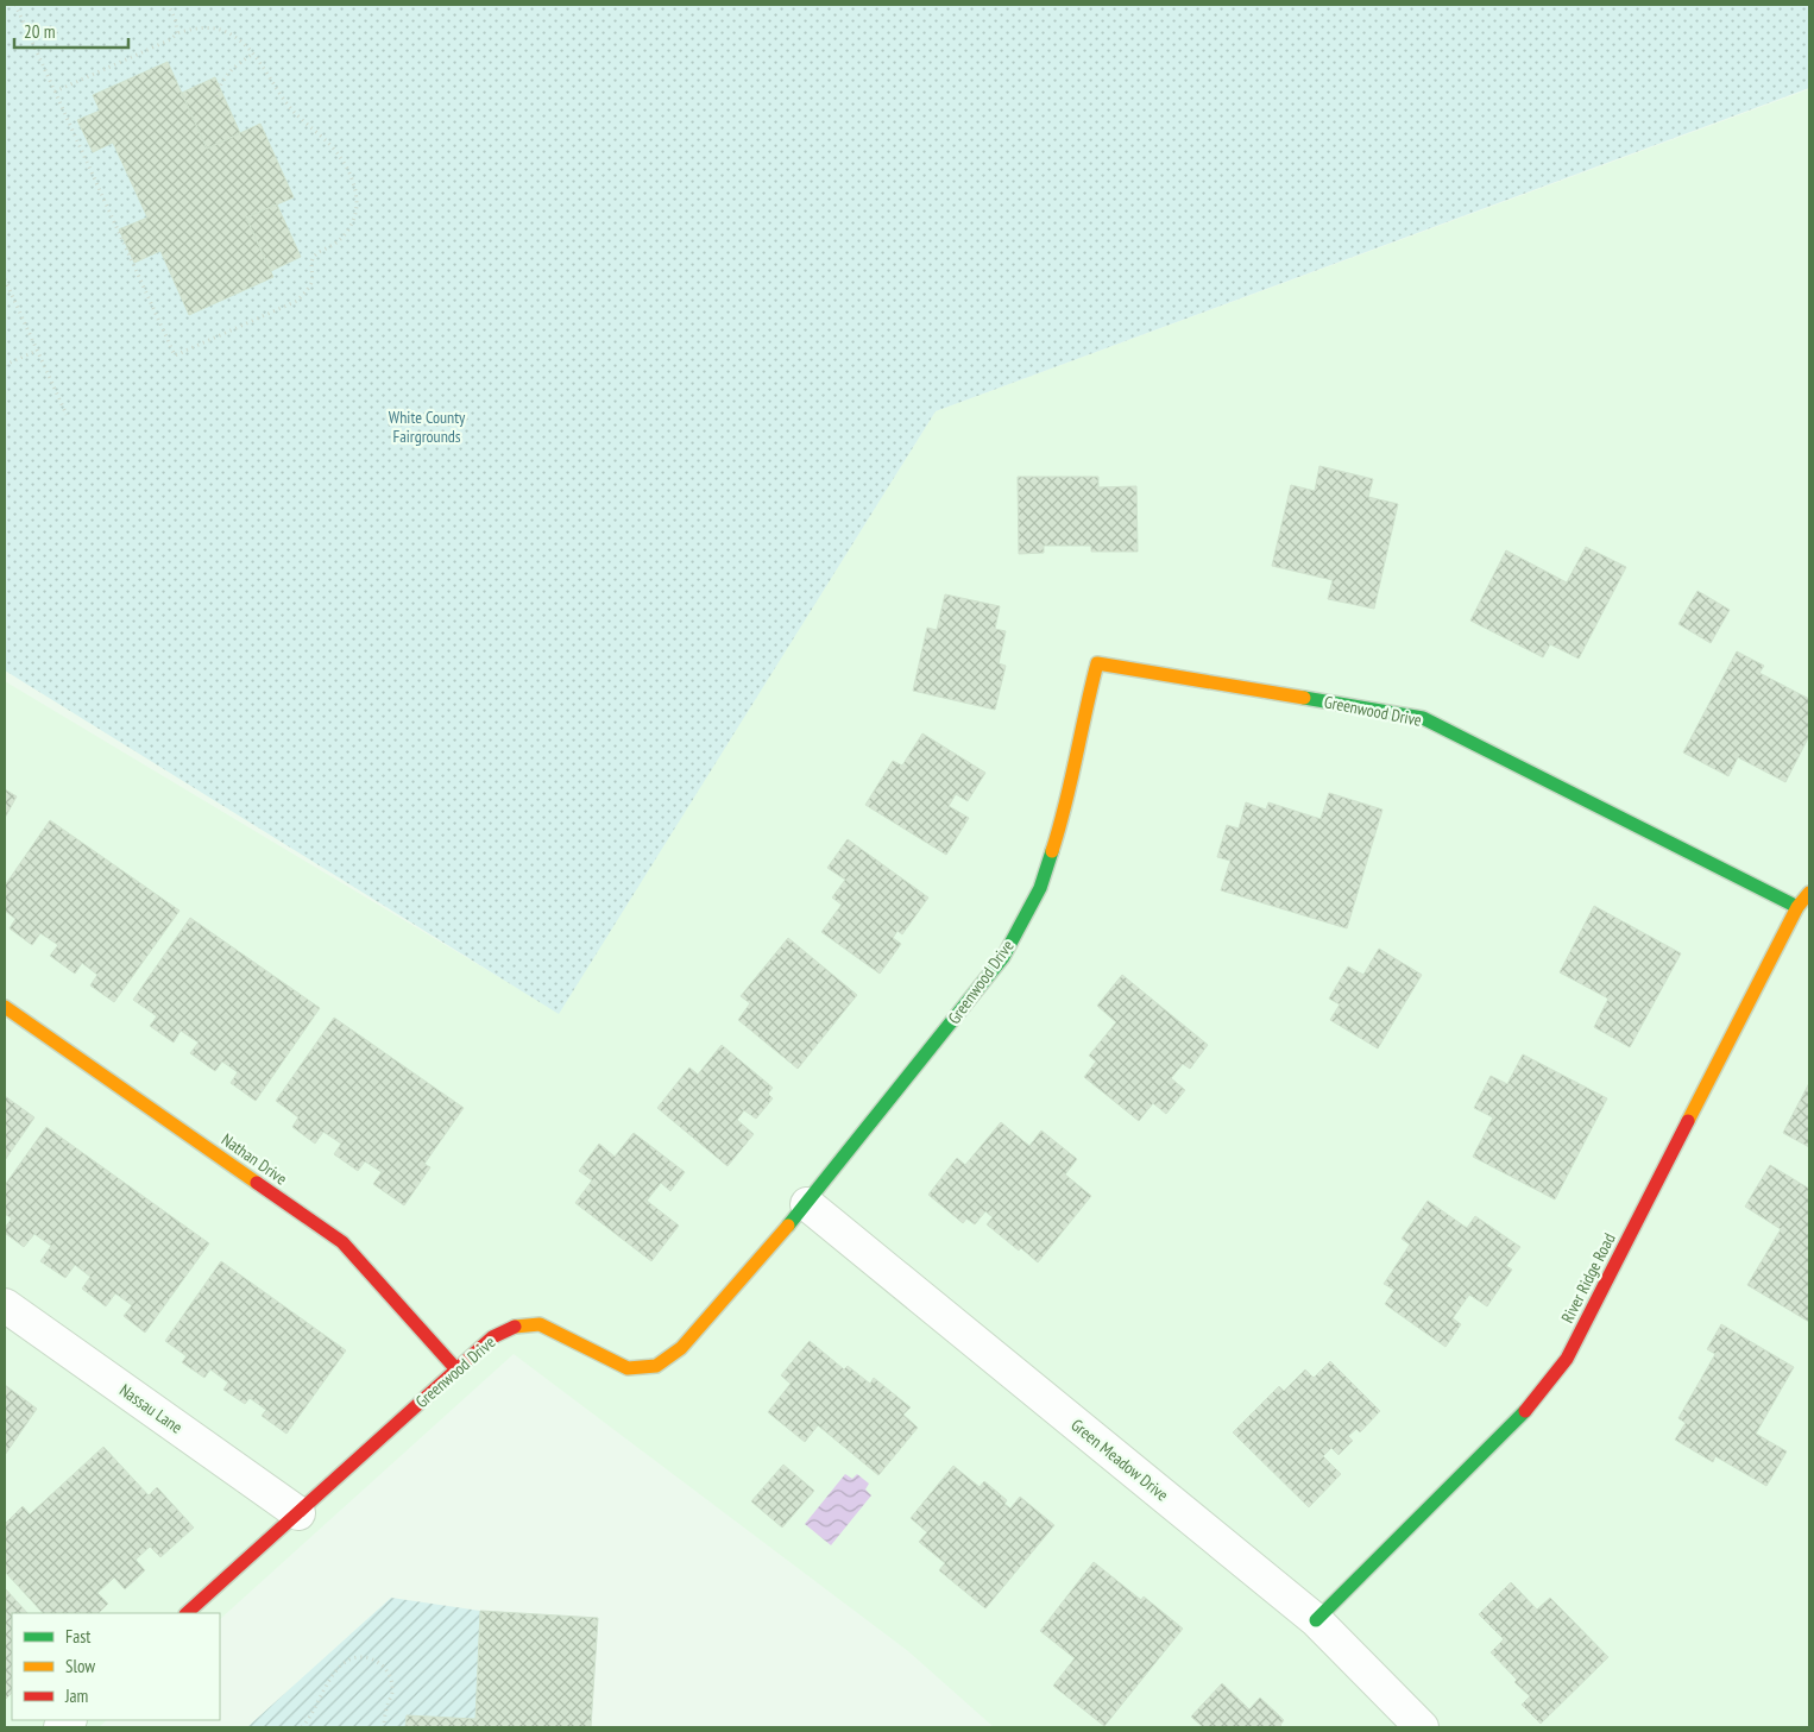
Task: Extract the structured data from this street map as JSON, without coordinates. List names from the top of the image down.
{
  "streets": {
    "street": [
      "Greenwood Drive",
      "Nathan Drive",
      "River Ridge Road",
      "Nassau Lane",
      "Green Meadow Drive"
    ]
  },
  "crossings": [
    ["Greenwood Drive", "Nathan Drive"],
    ["Greenwood Drive", "River Ridge Road"],
    ["Greenwood Drive", "Nassau Lane"],
    ["Greenwood Drive", "Green Meadow Drive"],
    ["River Ridge Road", "Green Meadow Drive"]
  ],
  "parks": ["White County Fairgrounds"],
  "legend": ["Fast", "Slow", "Jam"],
  "scale_bar": "20 m"
}
